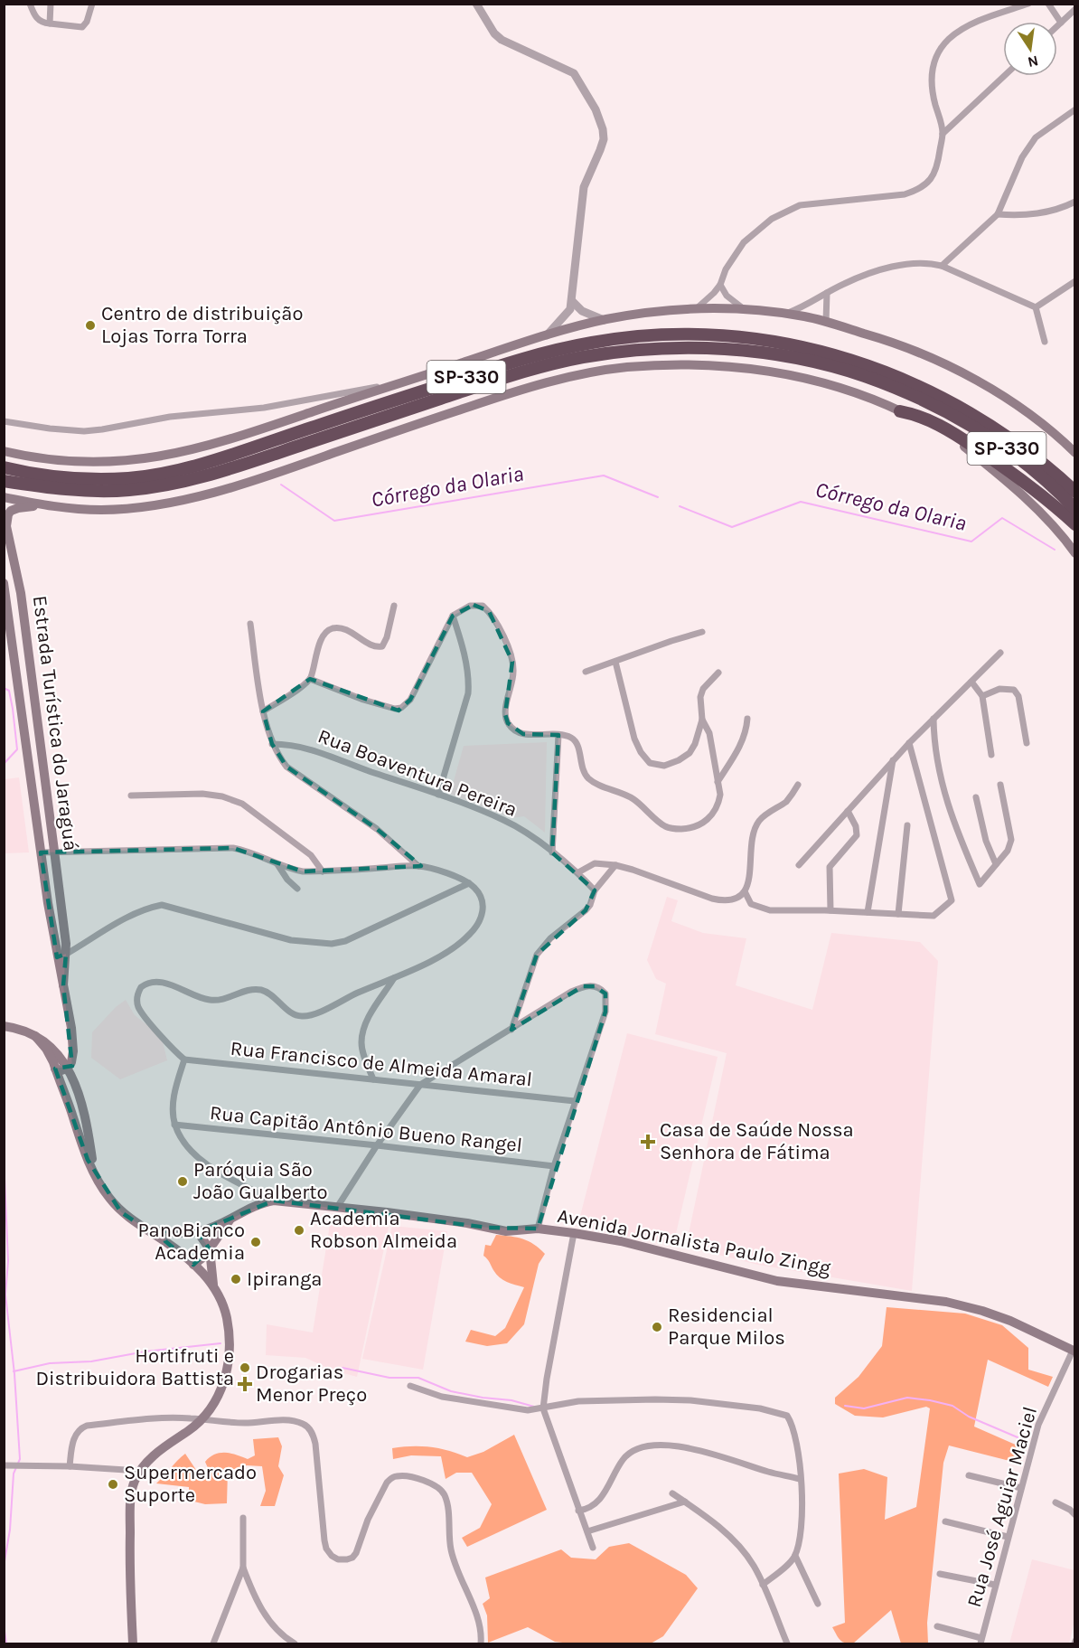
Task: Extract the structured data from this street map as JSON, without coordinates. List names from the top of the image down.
{
  "streets": {
    "highway": ["SP-330"],
    "main road": ["Estrada Turística do Jaraguá", "Avenida Jornalista Paulo Zingg"],
    "street": [
      "Rua Boaventura Pereira",
      "Rua Francisco de Almeida Amaral",
      "Rua Capitão Antônio Bueno Rangel",
      "Rua José Aguiar Maciel"
    ]
  },
  "crossings": [
    ["Avenida Jornalista Paulo Zingg", "Rua José Aguiar Maciel"]
  ],
  "water": ["Córrego da Olaria"],
  "places": {
    "other": [
      "Centro de distribuição Lojas Torra Torra",
      "Paróquia São João Gualberto",
      "Academia Robson Almeida",
      "PanoBianco Academia",
      "Ipiranga",
      "Residencial Parque Milos",
      "Hortifruti e Distribuidora Battista",
      "Supermercado Suporte"
    ],
    "health": ["Casa de Saúde Nossa Senhora de Fátima", "Drogarias Menor Preço"]
  },
  "north": "bottom"
}
